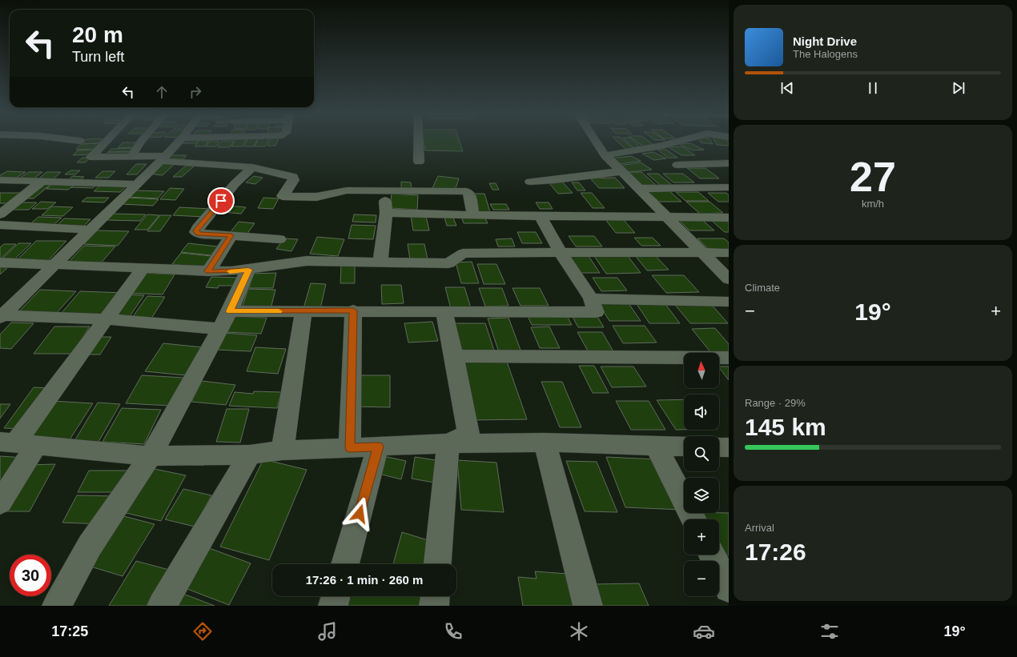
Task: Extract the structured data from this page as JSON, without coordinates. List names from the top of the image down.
{
  "north": "top",
  "page": {
    "turn": ["20 m", "Turn left"],
    "song": ["Night Drive", "The Halogens"],
    "tile": [
      ["27", "km/h"],
      "Climate",
      ["Range · 29%", "145 km"],
      ["Arrival", "17:26"]
    ],
    "heat": ["−", "19°", "+"],
    "map_buttons": ["+", "−"],
    "limit": "30",
    "trip": "17:26 · 1 min · 260 m",
    "tabs": ["17:25", "19°"]
  }
}
